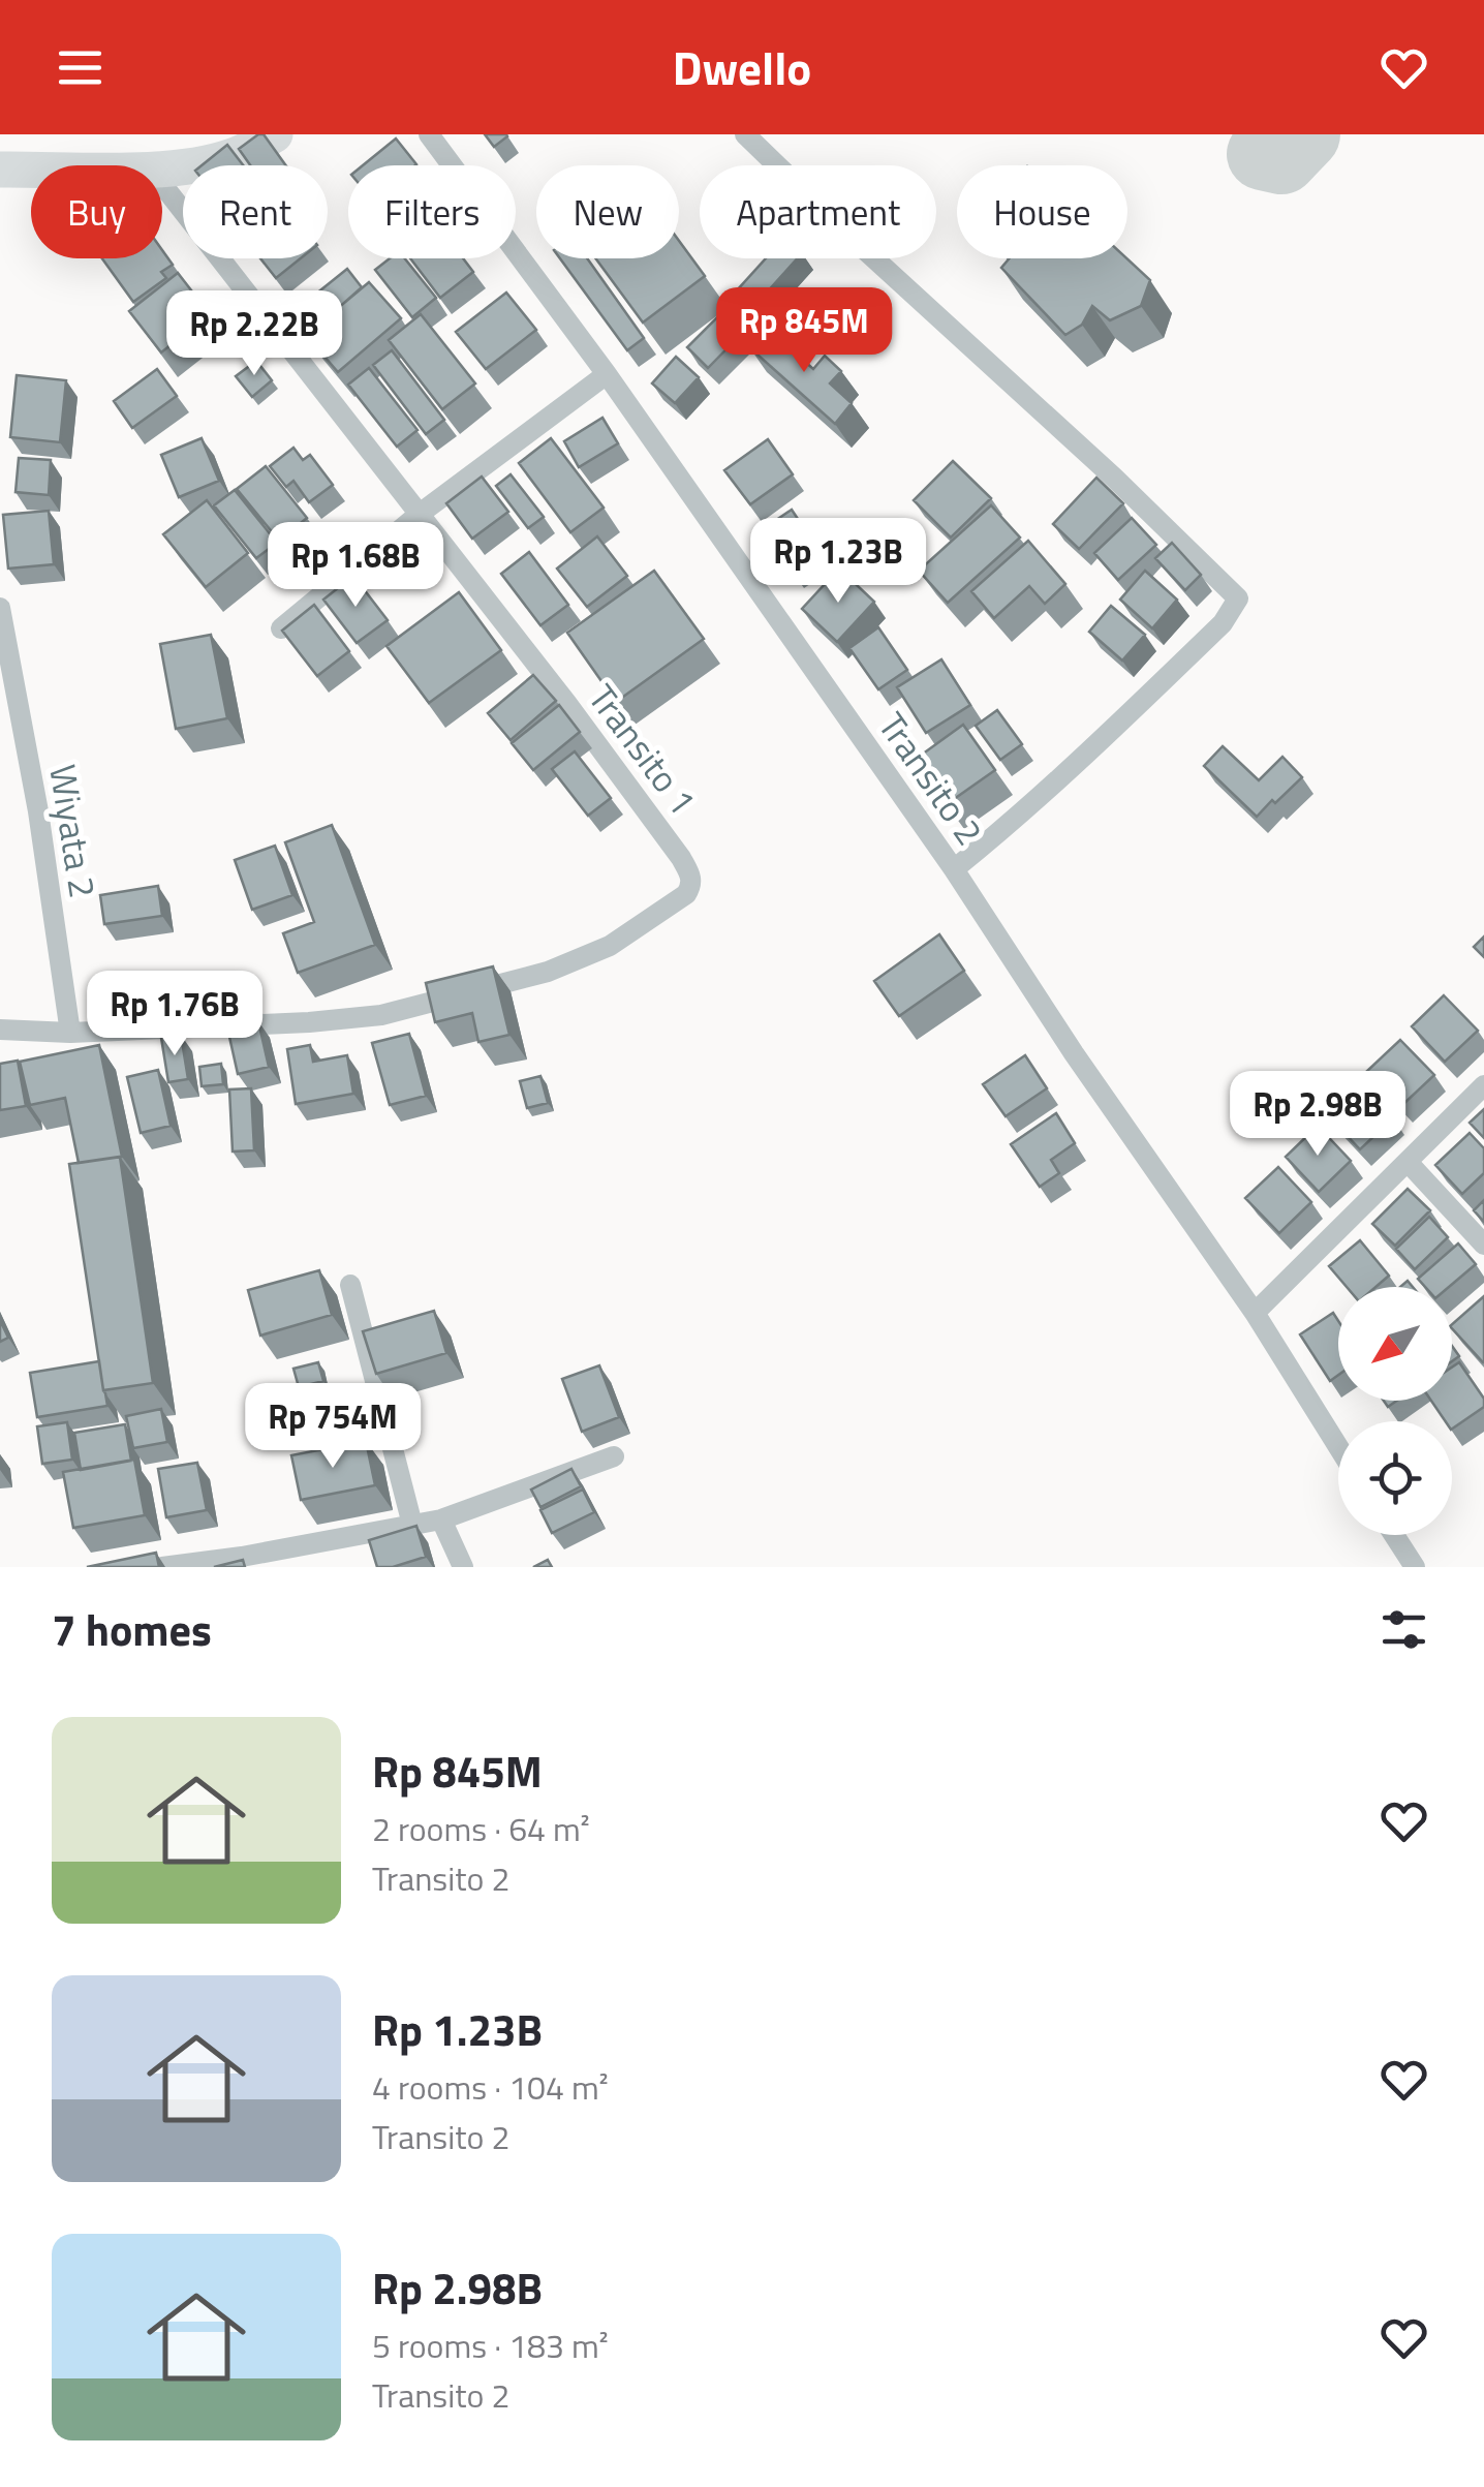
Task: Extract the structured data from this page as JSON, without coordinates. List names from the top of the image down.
{
  "streets": {
    "street": ["Transito 1", "Transito 2", "Wiyata 2"]
  },
  "crossings": [
    ["Transito 1", "Wiyata 2"]
  ],
  "north": "bottom left",
  "page": {
    "header": "Dwello",
    "chip": [
      "Buy",
      "Rent",
      "Filters",
      "New",
      "Apartment",
      "House"
    ],
    "price": [
      "Rp 845M",
      "Rp 2.22B",
      "Rp 1.23B",
      "Rp 1.68B",
      "Rp 1.76B",
      "Rp 2.98B",
      "Rp 754M"
    ],
    "heading": "7 homes",
    "list": [
      {
        "name": "Rp 845M",
        "note": "2 rooms · 64 m² · Transito 2"
      },
      {
        "name": "Rp 1.23B",
        "note": "4 rooms · 104 m² · Transito 2"
      },
      {
        "name": "Rp 2.98B",
        "note": "5 rooms · 183 m² · Transito 2"
      }
    ]
  }
}
